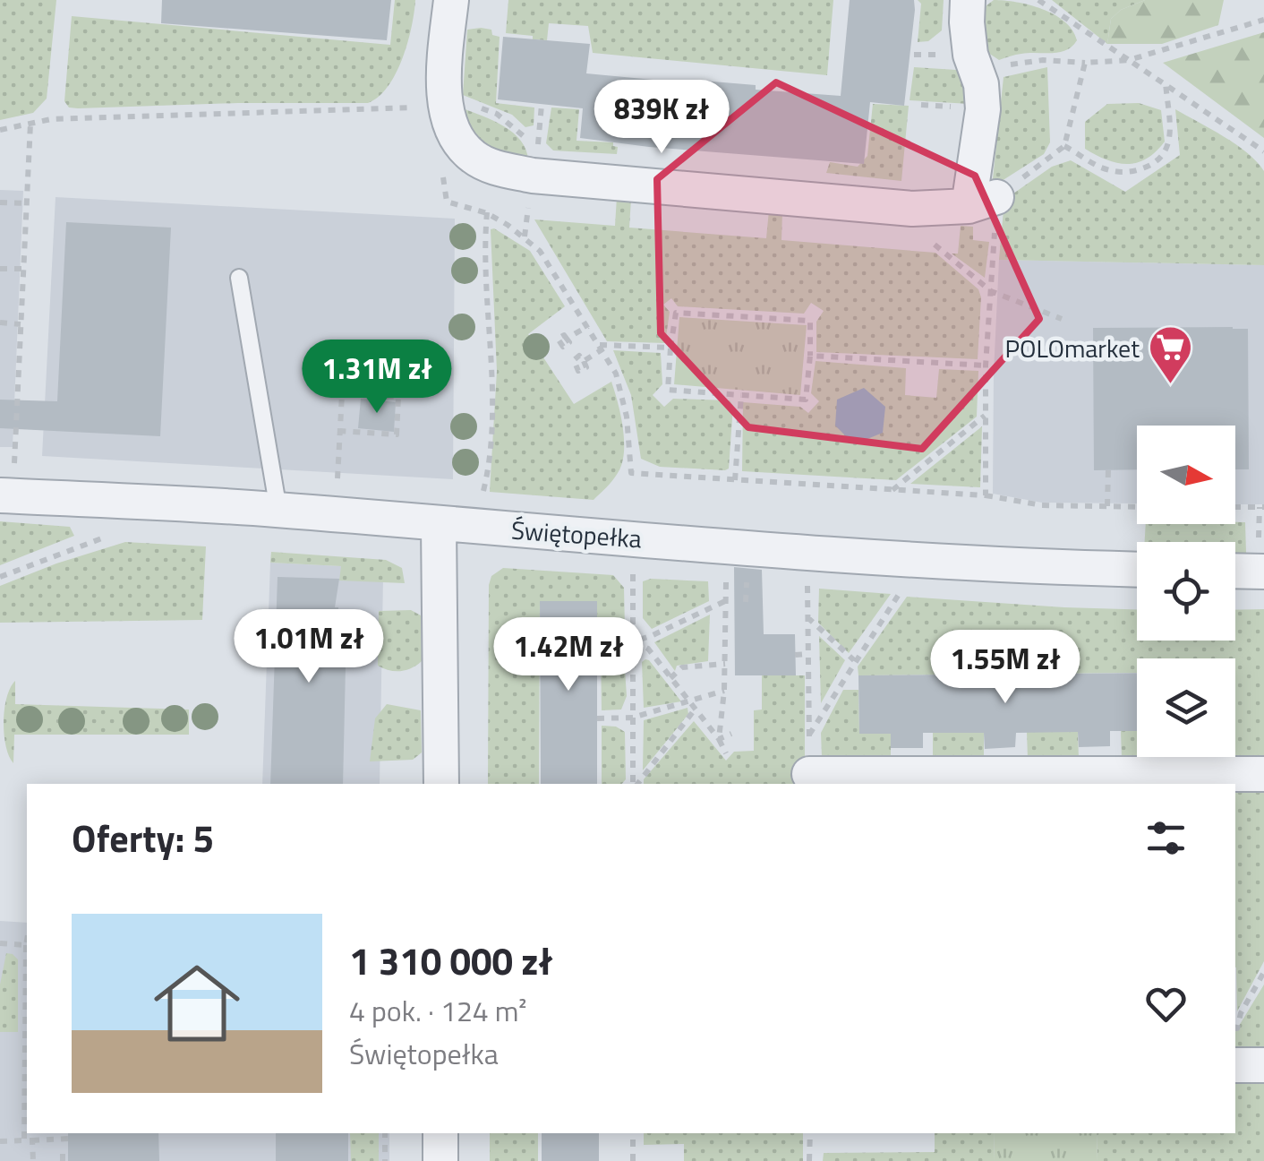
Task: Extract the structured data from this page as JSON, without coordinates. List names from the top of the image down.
{
  "streets": {
    "street": ["Świętopełka"]
  },
  "places": {
    "supermarket": ["POLOmarket"]
  },
  "north": "right",
  "page": {
    "price": [
      "839K zł",
      "1.31M zł",
      "1.01M zł",
      "1.42M zł",
      "1.55M zł"
    ],
    "heading": "Oferty: 5",
    "list": [
      {
        "name": "1 310 000 zł",
        "note": "4 pok. · 124 m² · Świętopełka"
      }
    ]
  }
}
